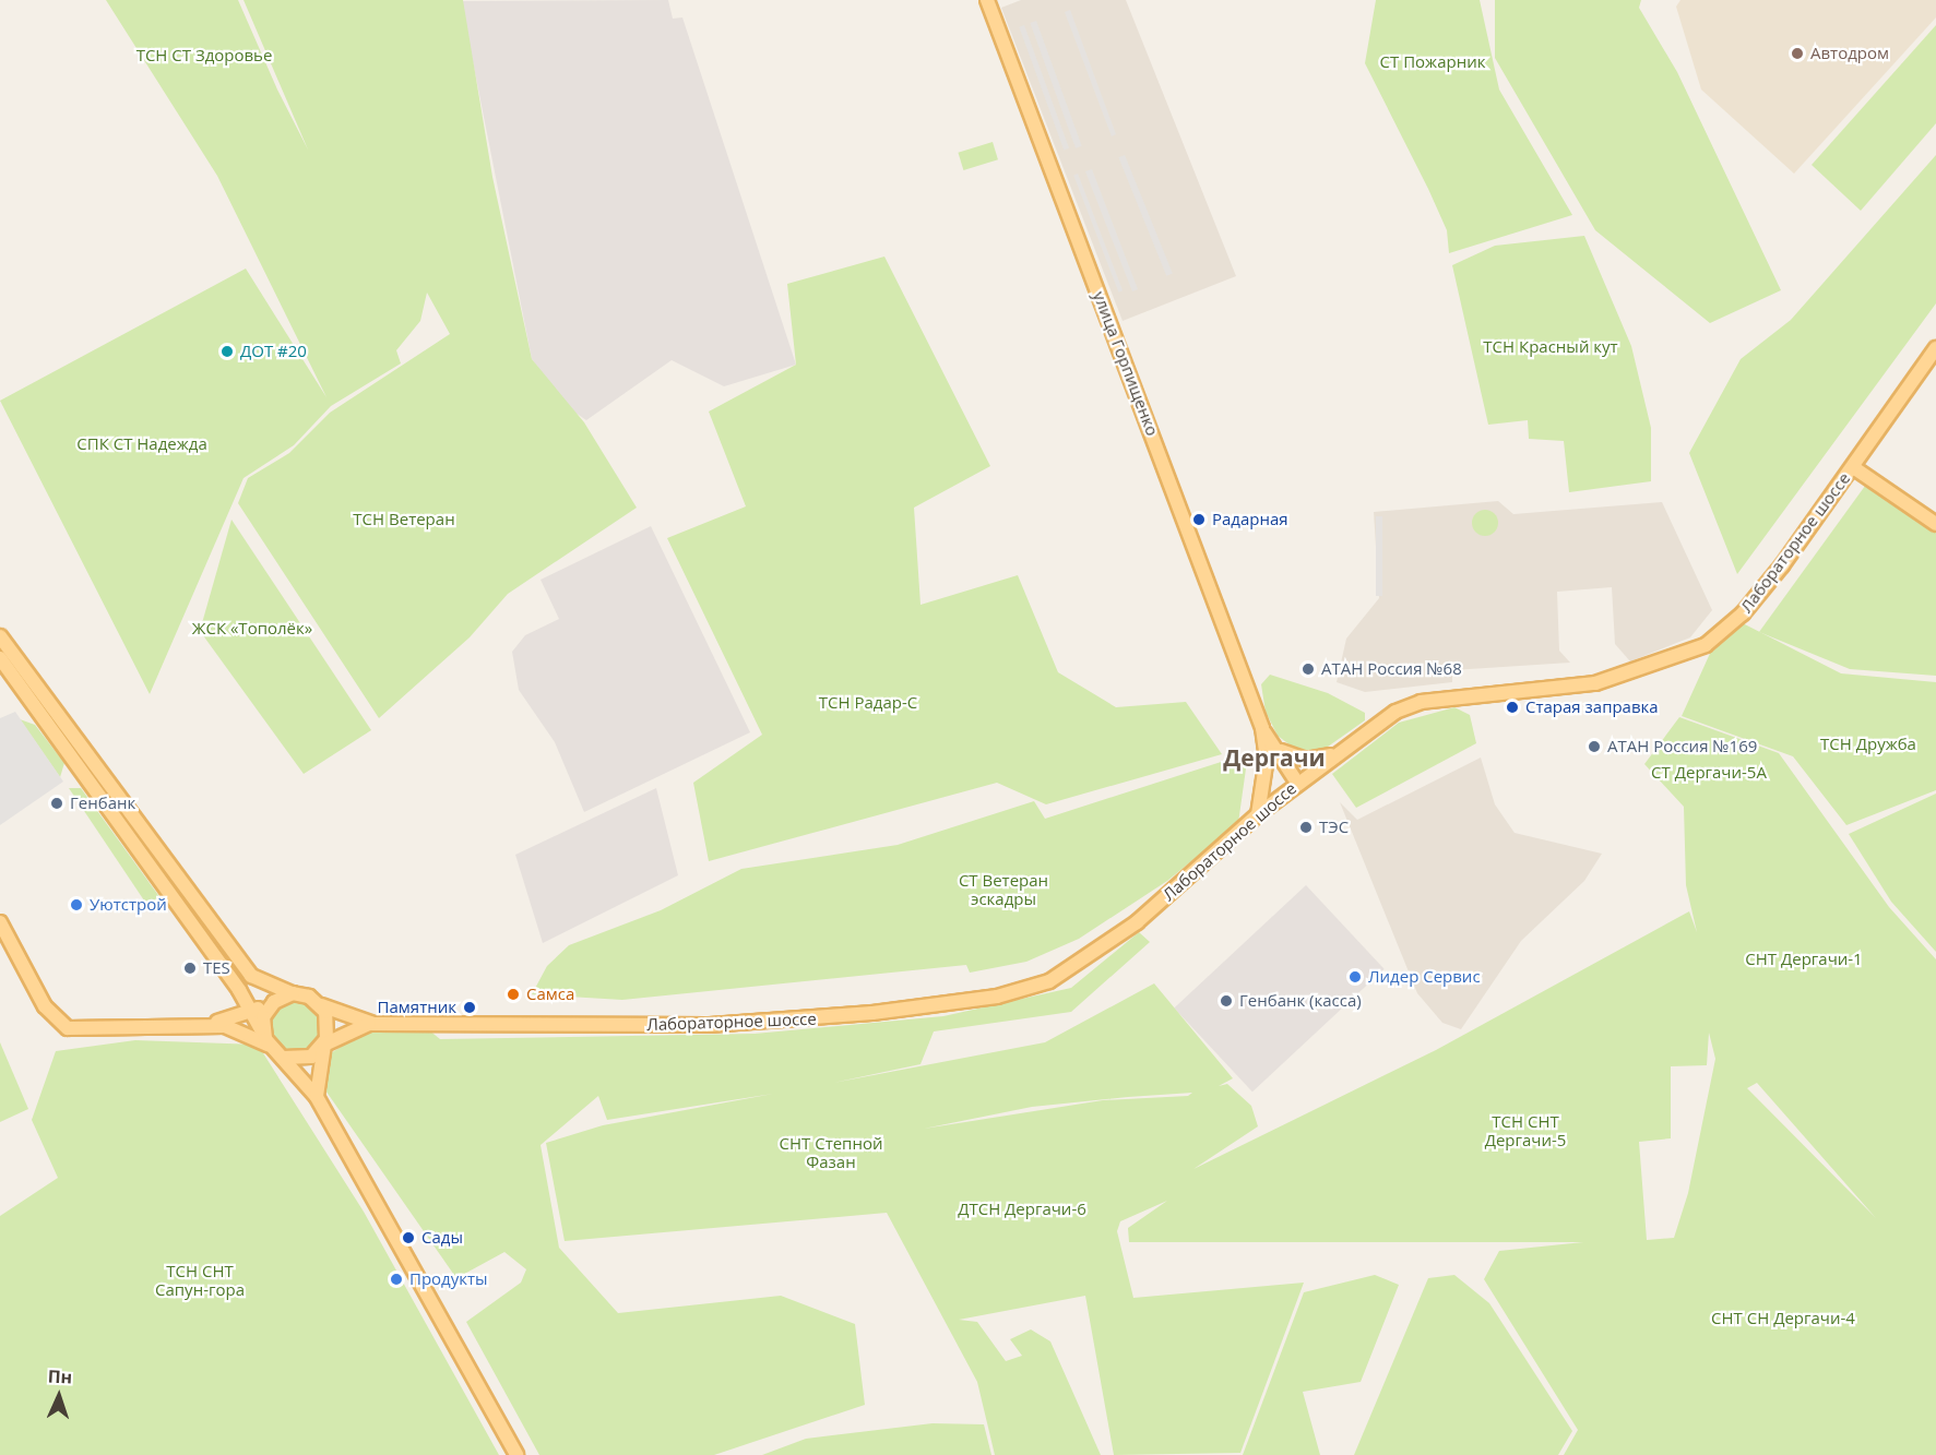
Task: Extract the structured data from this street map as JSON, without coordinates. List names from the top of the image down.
{
  "streets": {
    "main road": ["улица Горпищенко", "Лабораторное шоссе"]
  },
  "crossings": [
    ["улица Горпищенко", "Лабораторное шоссе"]
  ],
  "districts": ["Дергачи"],
  "parks": [
    "ТСН СТ Здоровье",
    "СТ Пожарник",
    "ТСН Красный кут",
    "СПК СТ Надежда",
    "ТСН Ветеран",
    "ЖСК «Тополёк»",
    "ТСН Радар-С",
    "ТСН Дружба",
    "СТ Дергачи-5А",
    "СТ Ветеран эскадры",
    "СНТ Дергачи-1",
    "ТСН СНТ Дергачи-5",
    "СНТ Степной Фазан",
    "ДТСН Дергачи-6",
    "ТСН СНТ Сапун-гора",
    "СНТ СН Дергачи-4"
  ],
  "places": [
    "Автодром",
    "ДОТ #20",
    "Радарная",
    "АТАН Россия №68",
    "Старая заправка",
    "АТАН Россия №169",
    "Генбанк",
    "ТЭС",
    "Уютстрой",
    "TES",
    "Лидер Сервис",
    "Самса",
    "Генбанк (касса)",
    "Памятник",
    "Сады",
    "Продукты"
  ],
  "north": "top"
}
